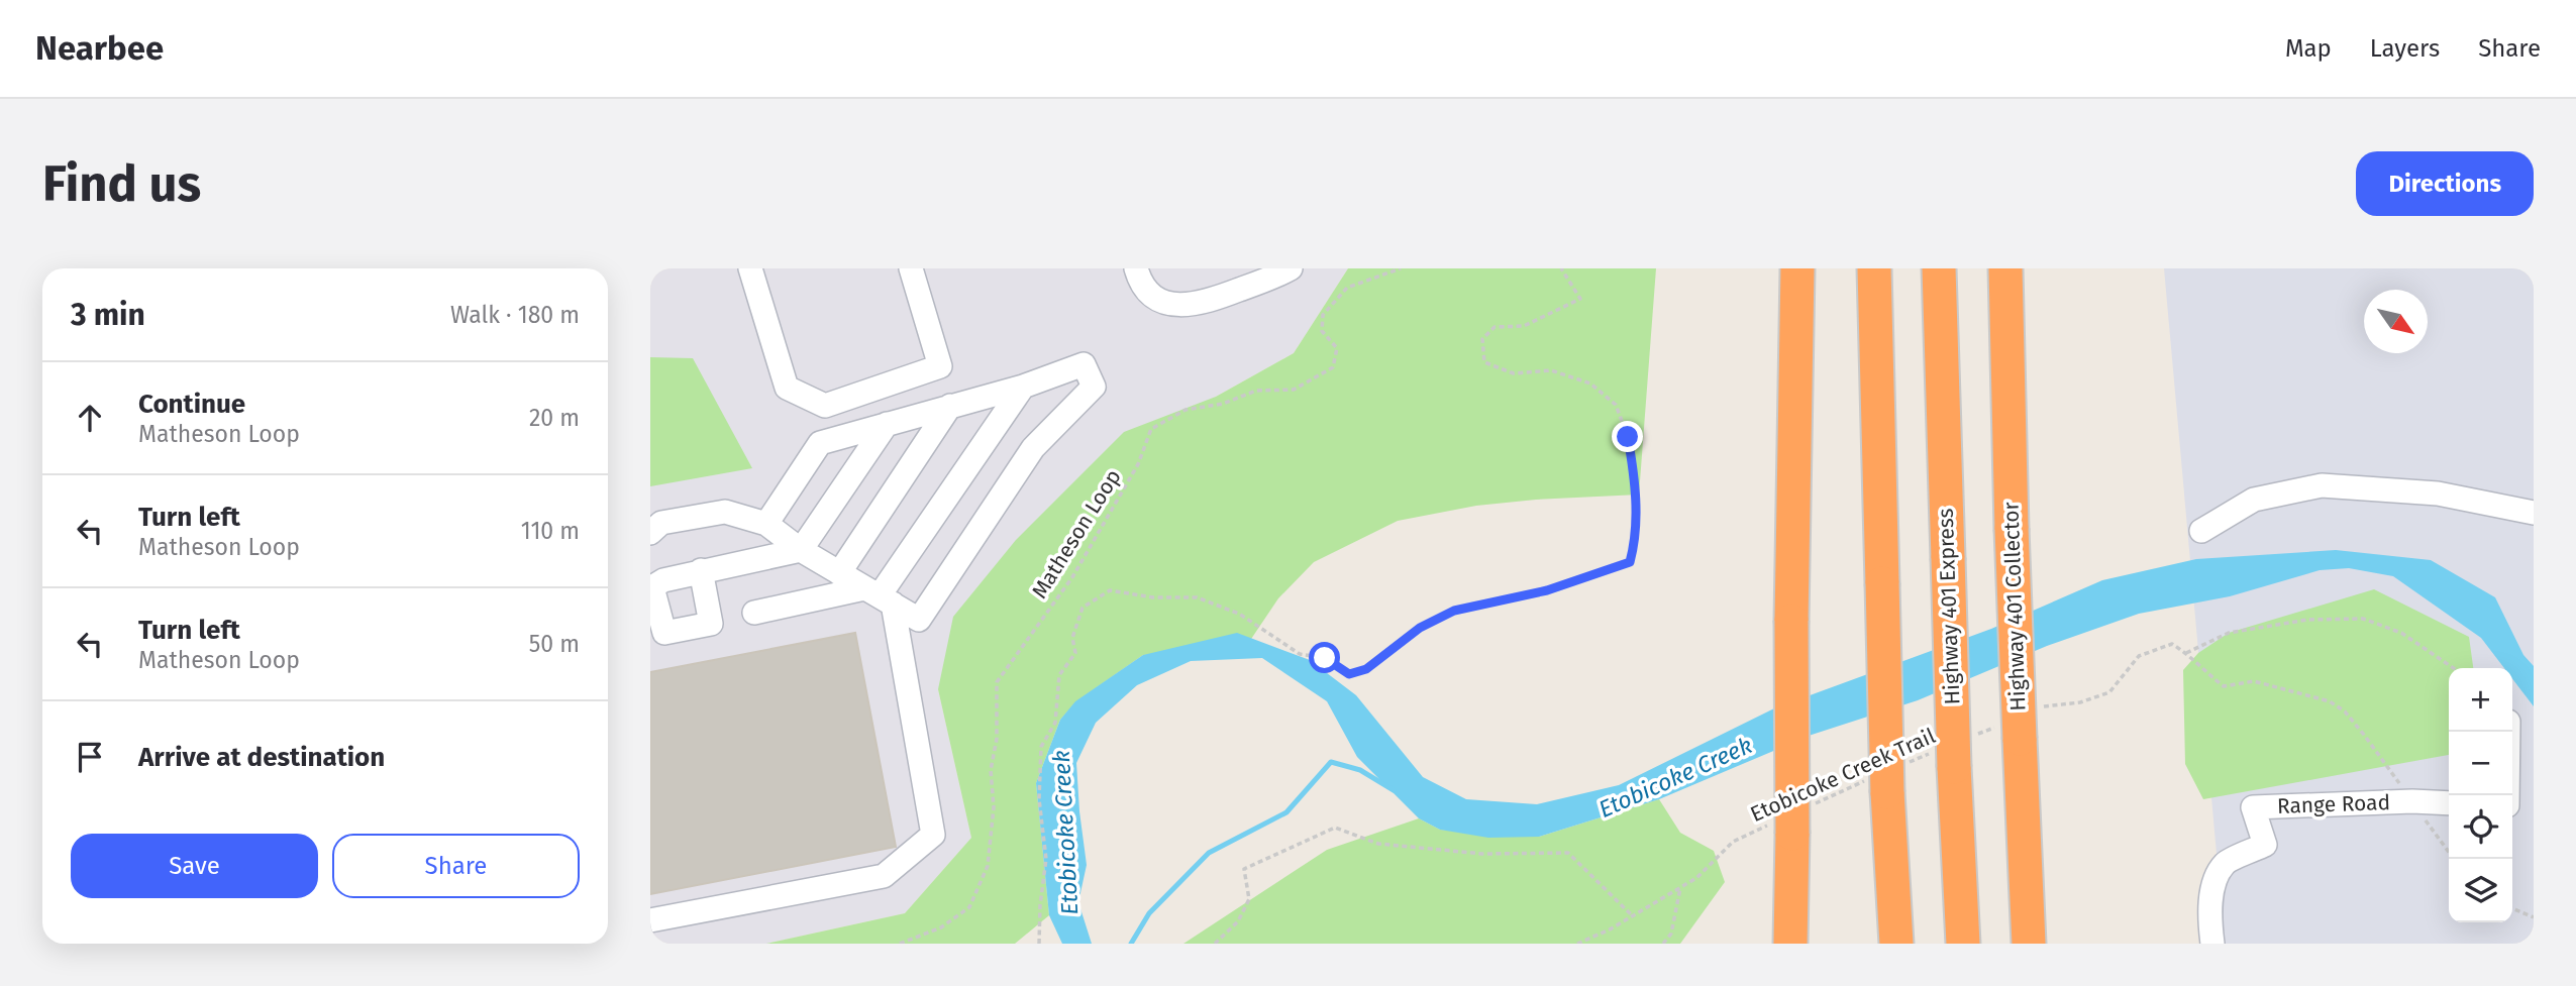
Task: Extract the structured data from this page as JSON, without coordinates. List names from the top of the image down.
{
  "streets": {
    "highway": ["Highway 401 Express", "Highway 401 Collector"],
    "lane": ["Range Road"],
    "path": ["Matheson Loop", "Etobicoke Creek Trail"]
  },
  "crossings": [
    ["Highway 401 Express", "Etobicoke Creek Trail"]
  ],
  "water": ["Etobicoke Creek"],
  "north": "bottom right",
  "page": {
    "header": "Nearbee",
    "nav": ["Map", "Layers", "Share"],
    "buttons": [
      "Directions",
      ["Save", "Share"]
    ],
    "title": "Find us",
    "heading": ["3 min", "Walk · 180 m"],
    "list": [
      ["Continue", "Matheson Loop", "20 m"],
      ["Turn left", "Matheson Loop", "110 m"],
      ["Turn left", "Matheson Loop", "50 m"],
      "Arrive at destination"
    ],
    "map_buttons": ["+", "−"]
  }
}
